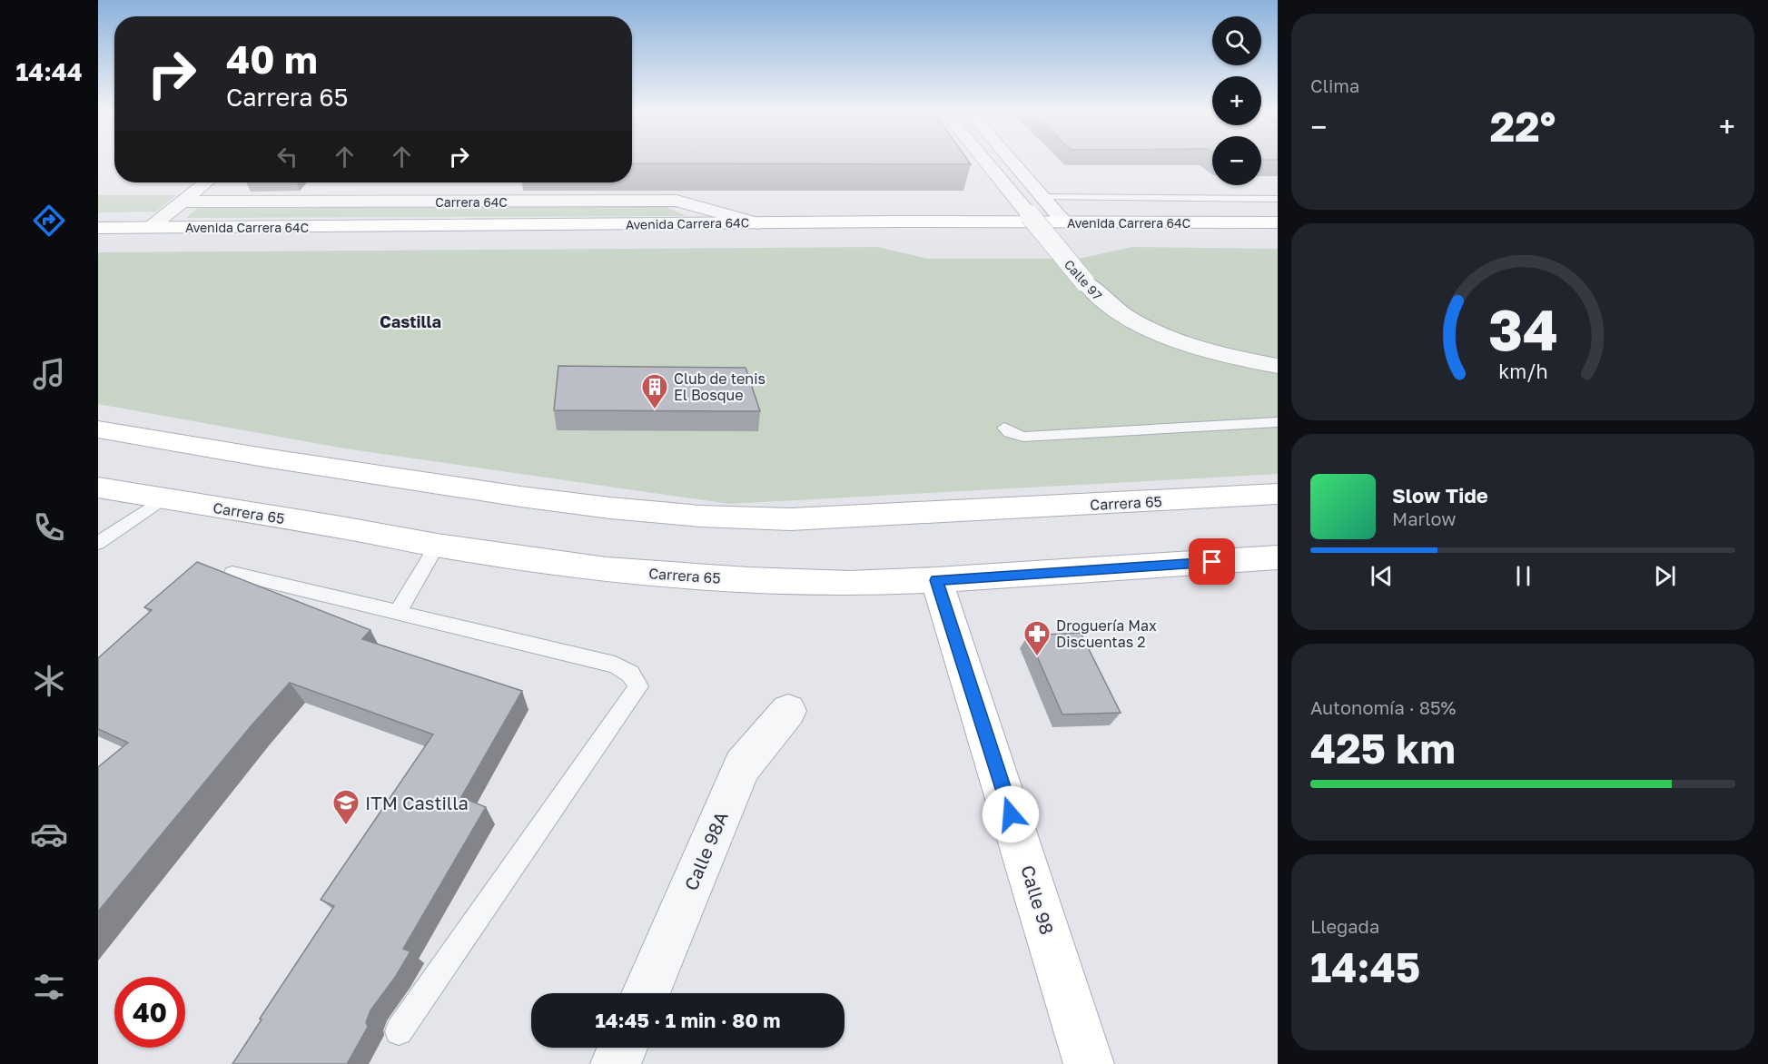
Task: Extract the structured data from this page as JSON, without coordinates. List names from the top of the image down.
{
  "streets": {
    "main road": ["Avenida Carrera 64C", "Carrera 65", "Calle 98"],
    "street": ["Carrera 64C", "Calle 97", "Calle 98A"]
  },
  "crossings": [
    ["Carrera 64C", "Avenida Carrera 64C"],
    ["Carrera 65", "Calle 98"]
  ],
  "districts": ["Castilla"],
  "places": {
    "building": ["Club de tenis El Bosque"],
    "pharmacy": ["Droguería Max Discuentas 2"],
    "school or university": ["ITM Castilla"]
  },
  "page": {
    "tabs": "14:44",
    "tile": [
      "Clima",
      ["Autonomía · 85%", "425 km"],
      ["Llegada", "14:45"]
    ],
    "map_buttons": ["+", "−"],
    "turn": ["40 m", "Carrera 65"],
    "heat": ["−", "22°", "+"],
    "song": ["Slow Tide", "Marlow"],
    "limit": "40",
    "trip": "14:45 · 1 min · 80 m",
    "gauge": ["34", "km/h"]
  }
}
